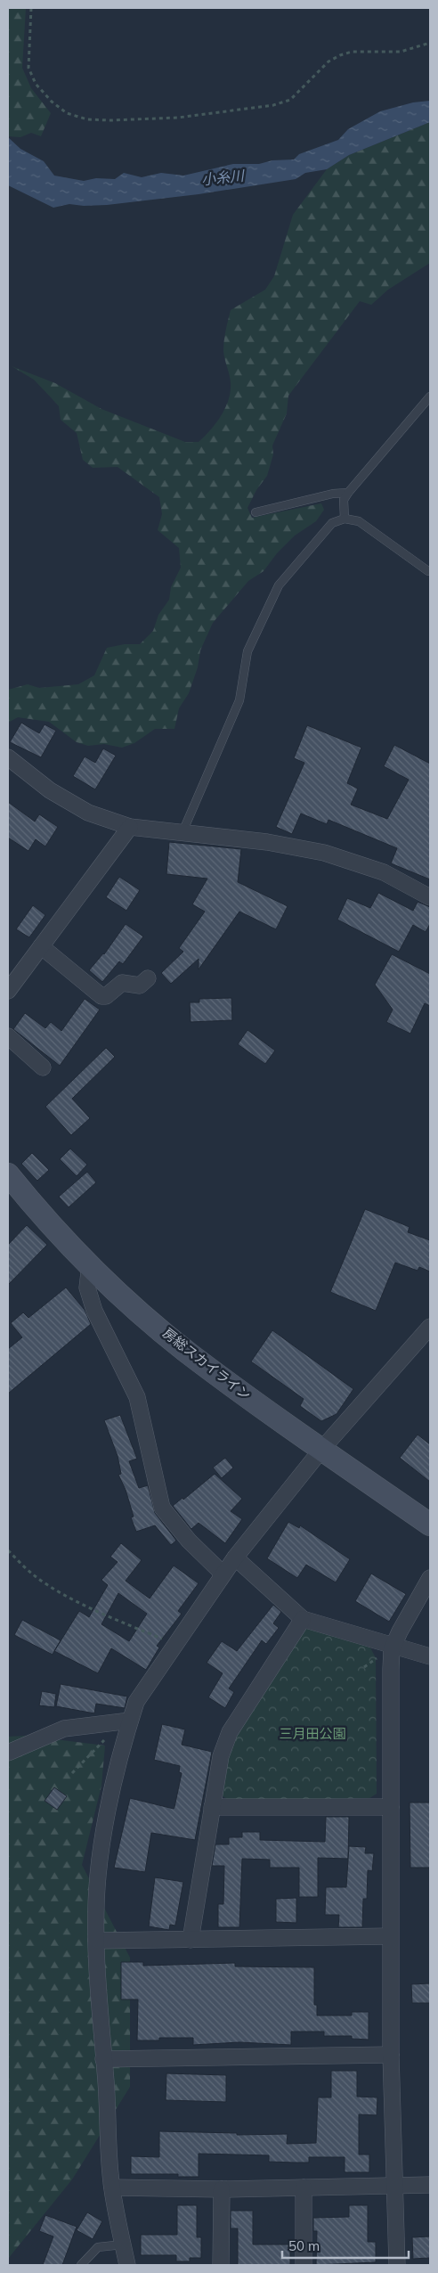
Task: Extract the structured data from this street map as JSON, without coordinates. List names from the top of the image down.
{
  "streets": {
    "main road": ["房総スカイライン"]
  },
  "water": ["小糸川"],
  "parks": ["三月田公園"],
  "scale_bar": "50 m"
}
